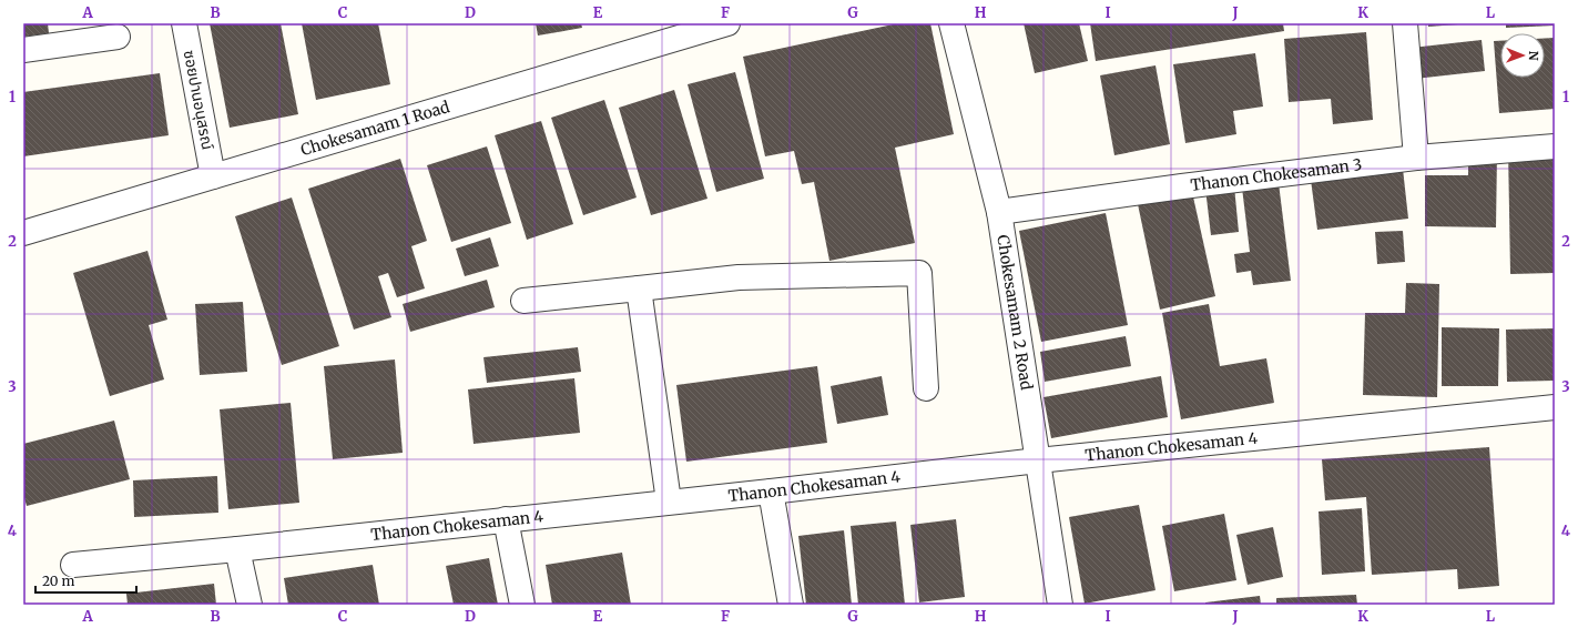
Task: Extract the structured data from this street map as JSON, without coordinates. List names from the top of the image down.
{
  "streets": {
    "street": [
      "ซอยปานอนุสรณ์",
      "Chokesamam 1 Road",
      "Thanon Chokesaman 3",
      "Chokesamam 2 Road",
      "Thanon Chokesaman 4"
    ]
  },
  "crossings": [
    ["ซอยปานอนุสรณ์", "Chokesamam 1 Road"],
    ["Thanon Chokesaman 3", "Chokesamam 2 Road"],
    ["Chokesamam 2 Road", "Thanon Chokesaman 4"]
  ],
  "scale_bar": "20 m",
  "north": "right",
  "grid": {
    "columns": [
      "A",
      "B",
      "C",
      "D",
      "E",
      "F",
      "G",
      "H",
      "I",
      "J",
      "K",
      "L"
    ],
    "rows": [
      "1",
      "2",
      "3",
      "4"
    ]
  }
}
